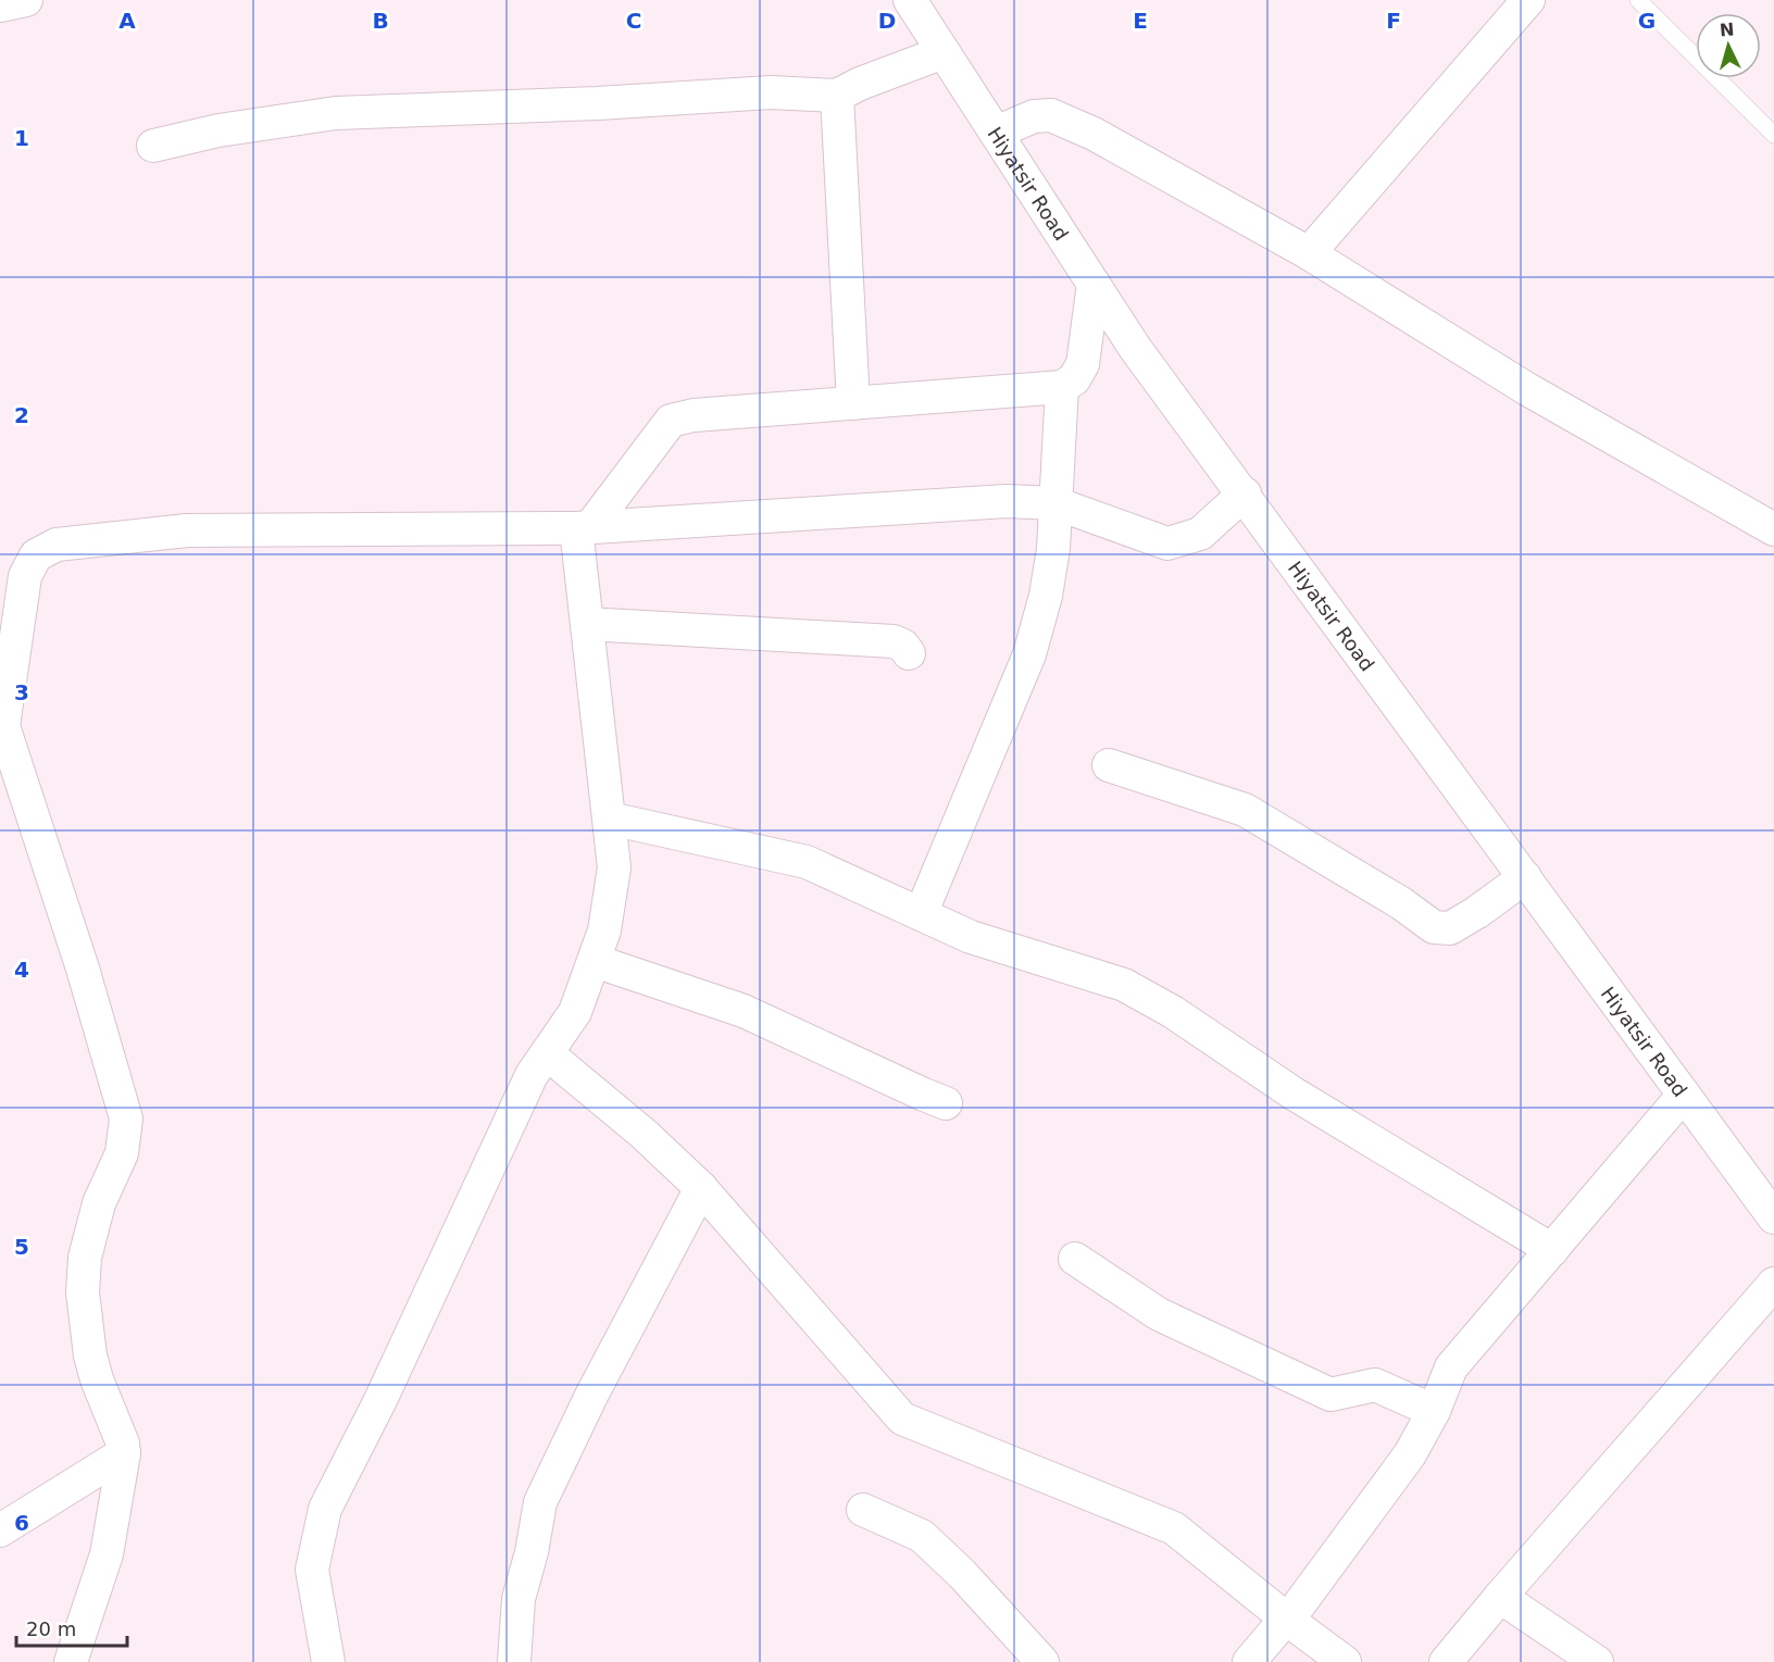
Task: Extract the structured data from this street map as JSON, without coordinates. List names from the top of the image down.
{
  "streets": {
    "street": ["Hiyatsir Road"]
  },
  "scale_bar": "20 m",
  "north": "top",
  "grid": {
    "columns": [
      "A",
      "B",
      "C",
      "D",
      "E",
      "F",
      "G"
    ],
    "rows": [
      "1",
      "2",
      "3",
      "4",
      "5",
      "6"
    ]
  }
}
